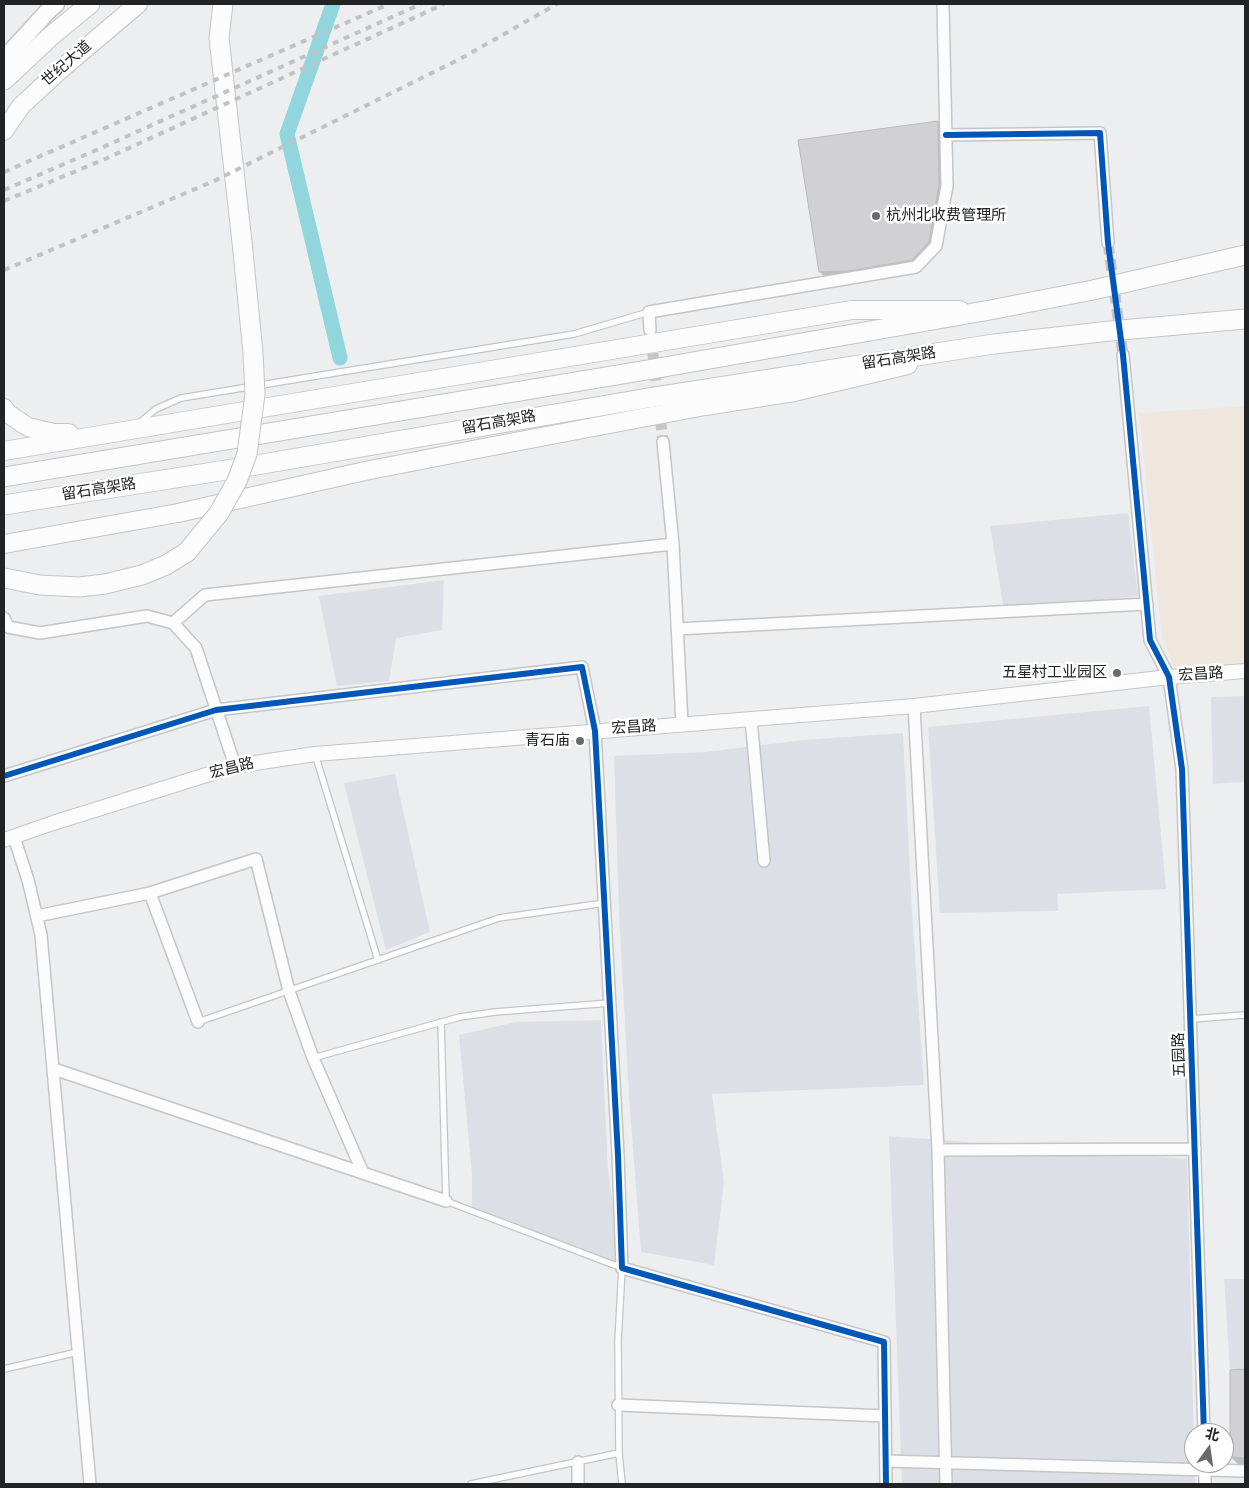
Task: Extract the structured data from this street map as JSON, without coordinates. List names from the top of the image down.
{
  "streets": {
    "highway": ["留石高架路"],
    "main road": ["世纪大道"],
    "street": ["宏昌路", "五园路"]
  },
  "crossings": [
    ["宏昌路", "五园路"]
  ],
  "places": ["杭州北收费管理所", "五星村工业园区", "青石庙"],
  "north": "top"
}
